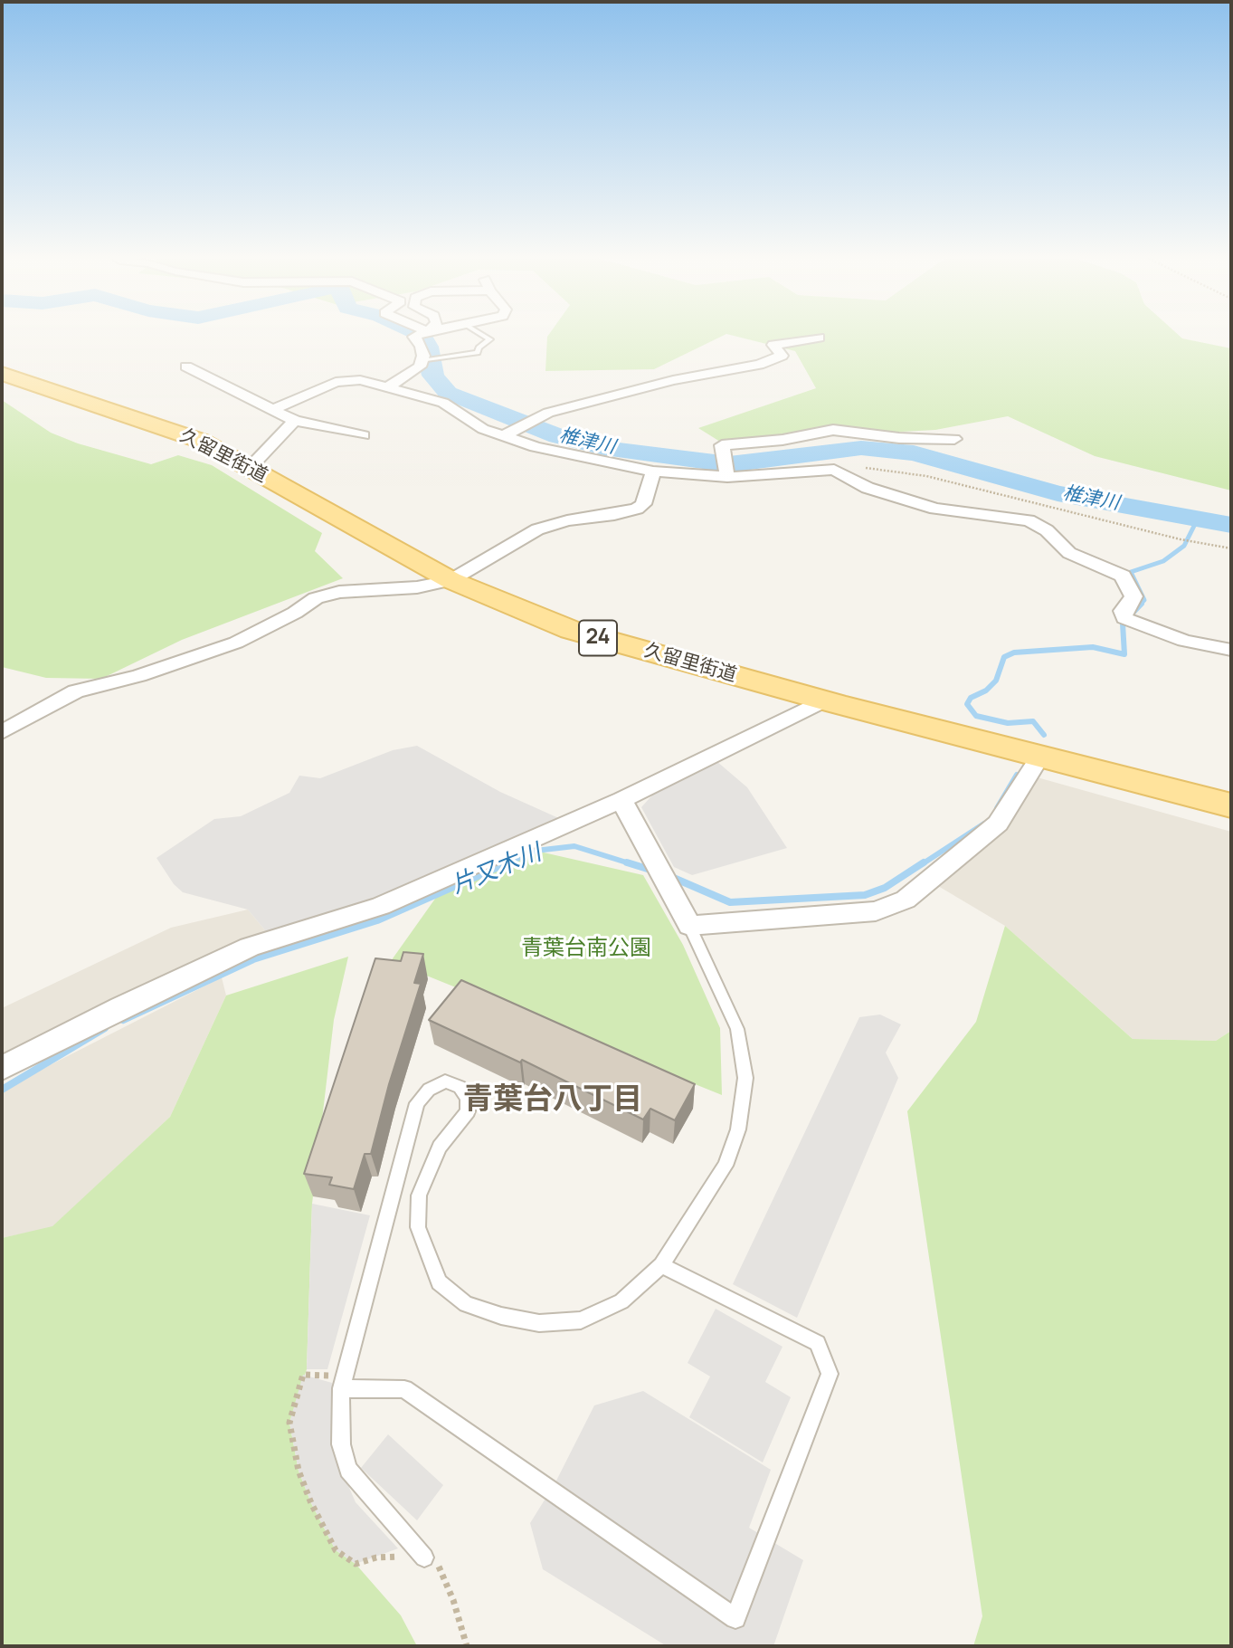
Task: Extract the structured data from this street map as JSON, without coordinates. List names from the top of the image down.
{
  "streets": {
    "main road": ["久留里街道", "24"]
  },
  "districts": ["青葉台八丁目"],
  "water": ["椎津川", "片又木川"],
  "parks": ["青葉台南公園"]
}
